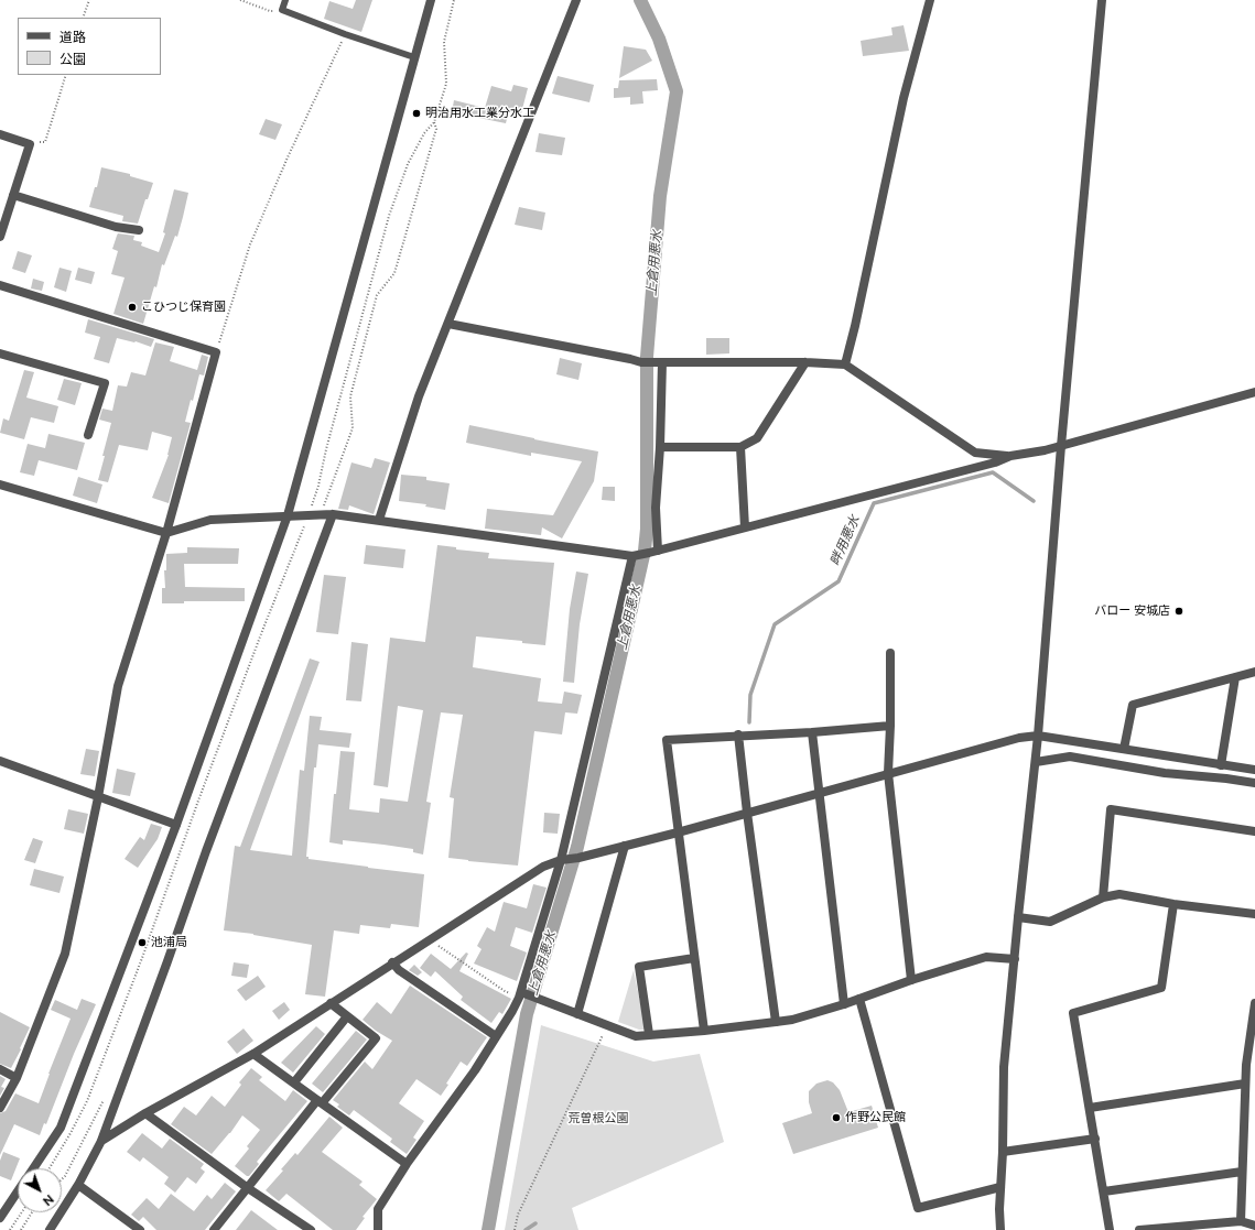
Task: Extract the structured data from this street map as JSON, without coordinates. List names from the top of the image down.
{
  "water": ["上倉用悪水", "畔用悪水"],
  "parks": ["荒曽根公園"],
  "places": [
    "明治用水工業分水工",
    "こひつじ保育園",
    "バロー 安城店",
    "池浦局",
    "作野公民館"
  ],
  "legend": ["道路", "公園"],
  "north": "bottom right"
}
